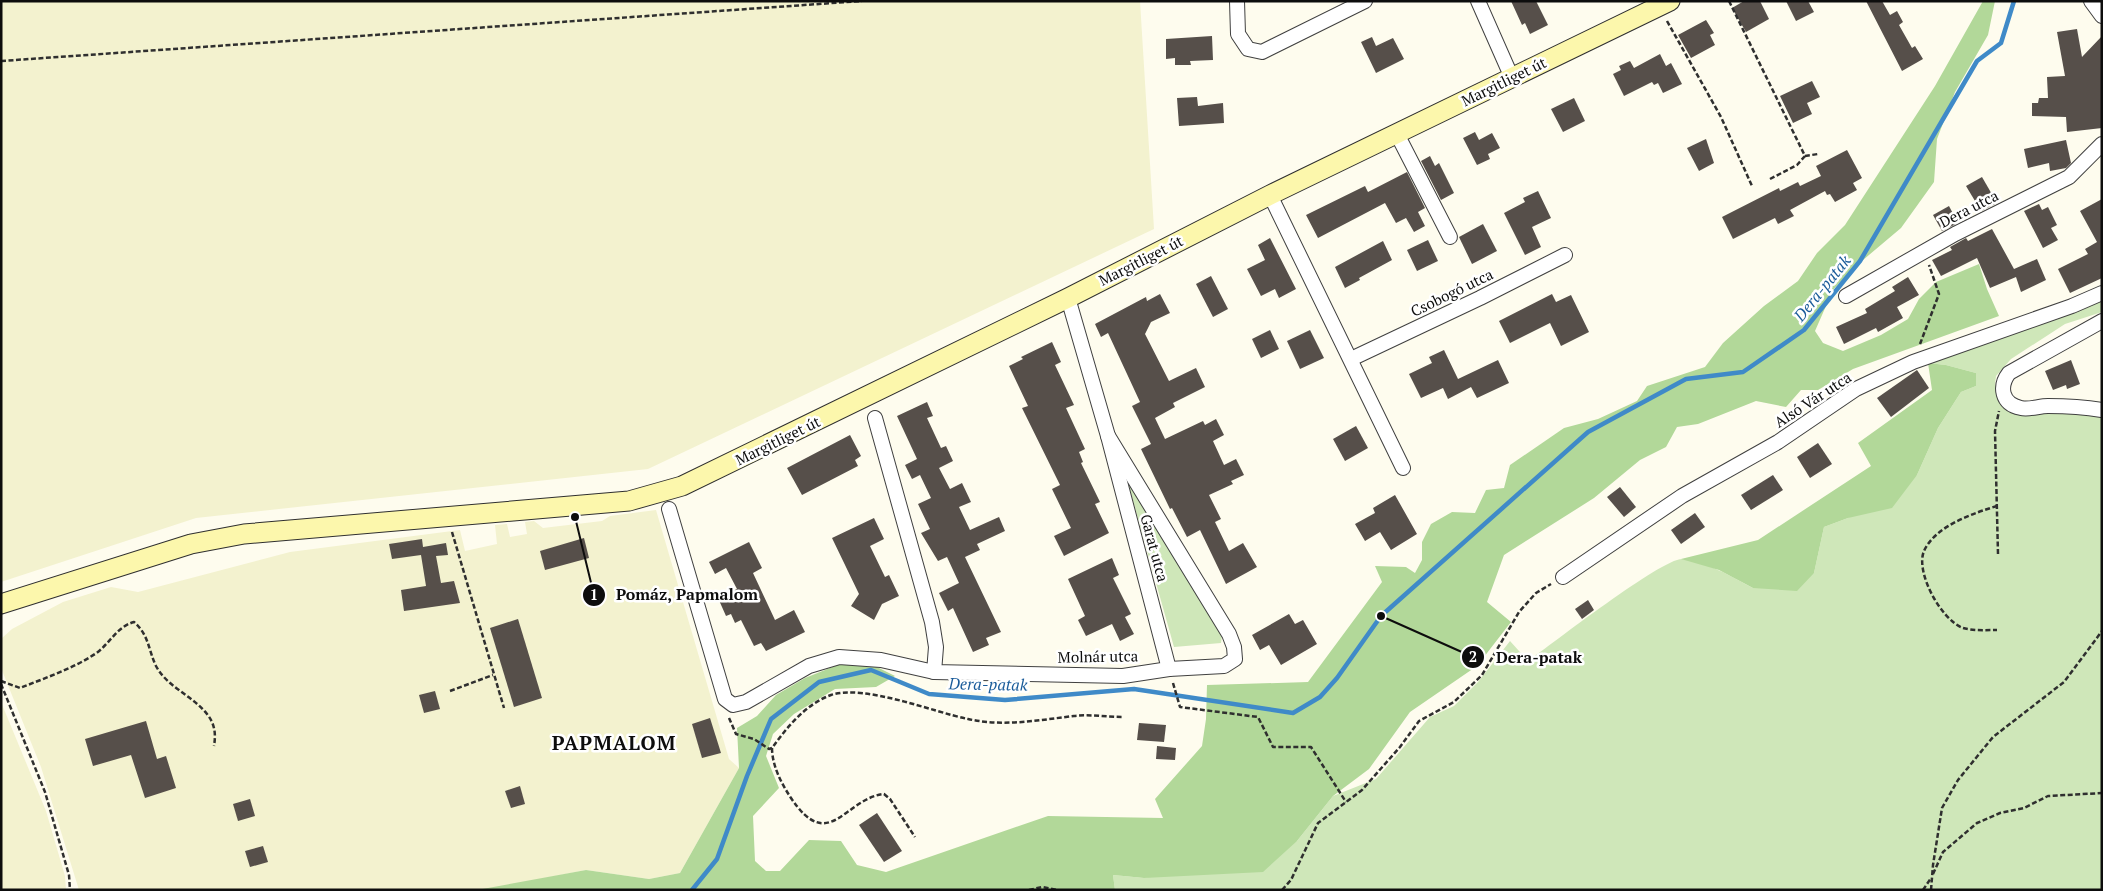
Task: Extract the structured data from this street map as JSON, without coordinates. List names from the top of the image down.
{
  "streets": {
    "main road": ["Margitliget út"],
    "street": [
      "Dera utca",
      "Csobogó utca",
      "Alsó Vár utca",
      "Garat utca",
      "Molnár utca"
    ]
  },
  "crossings": [
    ["Margitliget út", "Garat utca"],
    ["Garat utca", "Molnár utca"]
  ],
  "districts": ["PAPMALOM"],
  "water": ["Dera-patak"],
  "places": ["Pomáz, Papmalom", "Dera-patak"]
}
